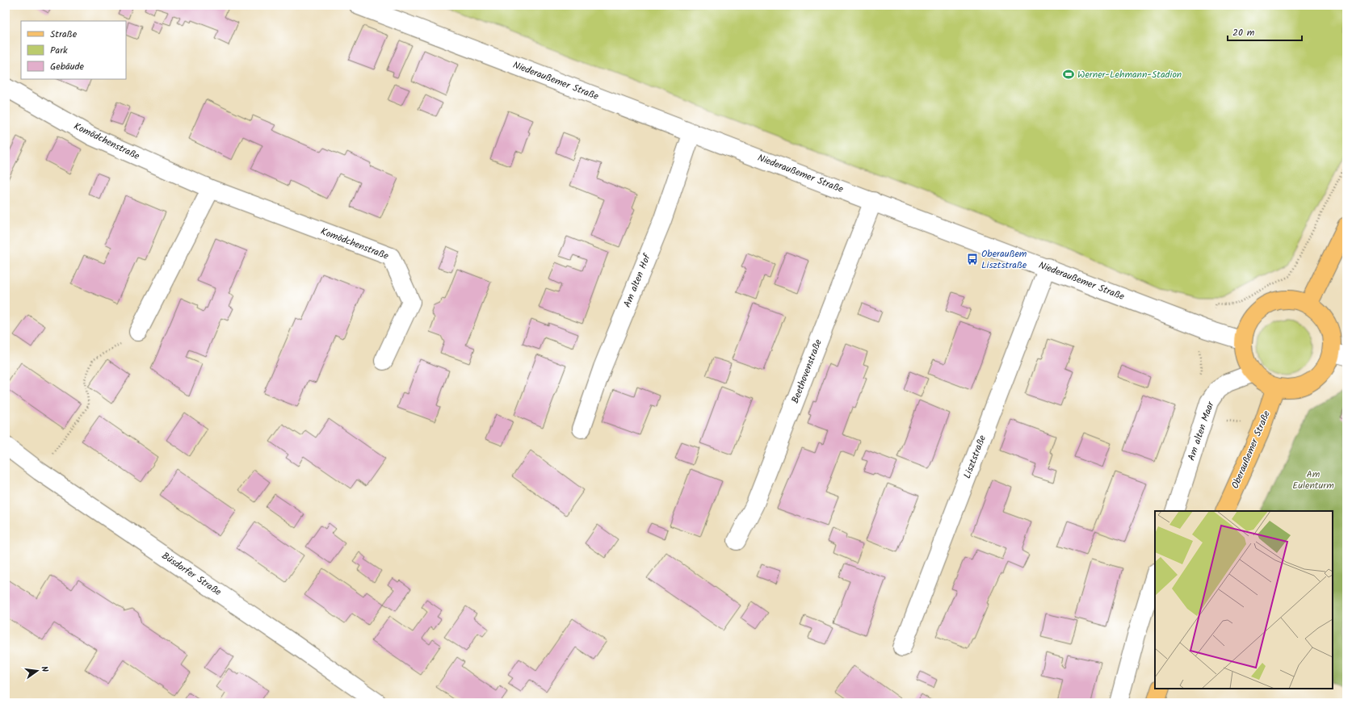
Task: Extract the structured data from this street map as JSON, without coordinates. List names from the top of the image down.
{
  "streets": {
    "main road": ["Oberaußemer Straße"],
    "street": [
      "Niederaußemer Straße",
      "Komödchenstraße",
      "Am alten Hof",
      "Beethovenstraße",
      "Am alten Maar",
      "Lisztstraße",
      "Büsdorfer Straße"
    ]
  },
  "crossings": [
    ["Niederaußemer Straße", "Am alten Hof"],
    ["Niederaußemer Straße", "Beethovenstraße"],
    ["Niederaußemer Straße", "Am alten Maar"],
    ["Niederaußemer Straße", "Oberaußemer Straße"],
    ["Niederaußemer Straße", "Lisztstraße"],
    ["Am alten Maar", "Oberaußemer Straße"]
  ],
  "parks": ["Am Eulenturm"],
  "places": {
    "sports": ["Werner-Lehmann-Stadion"],
    "bus stop": ["Oberaußem Lisztstraße"]
  },
  "legend": ["Straße", "Park", "Gebäude"],
  "scale_bar": "20 m",
  "north": "right"
}
